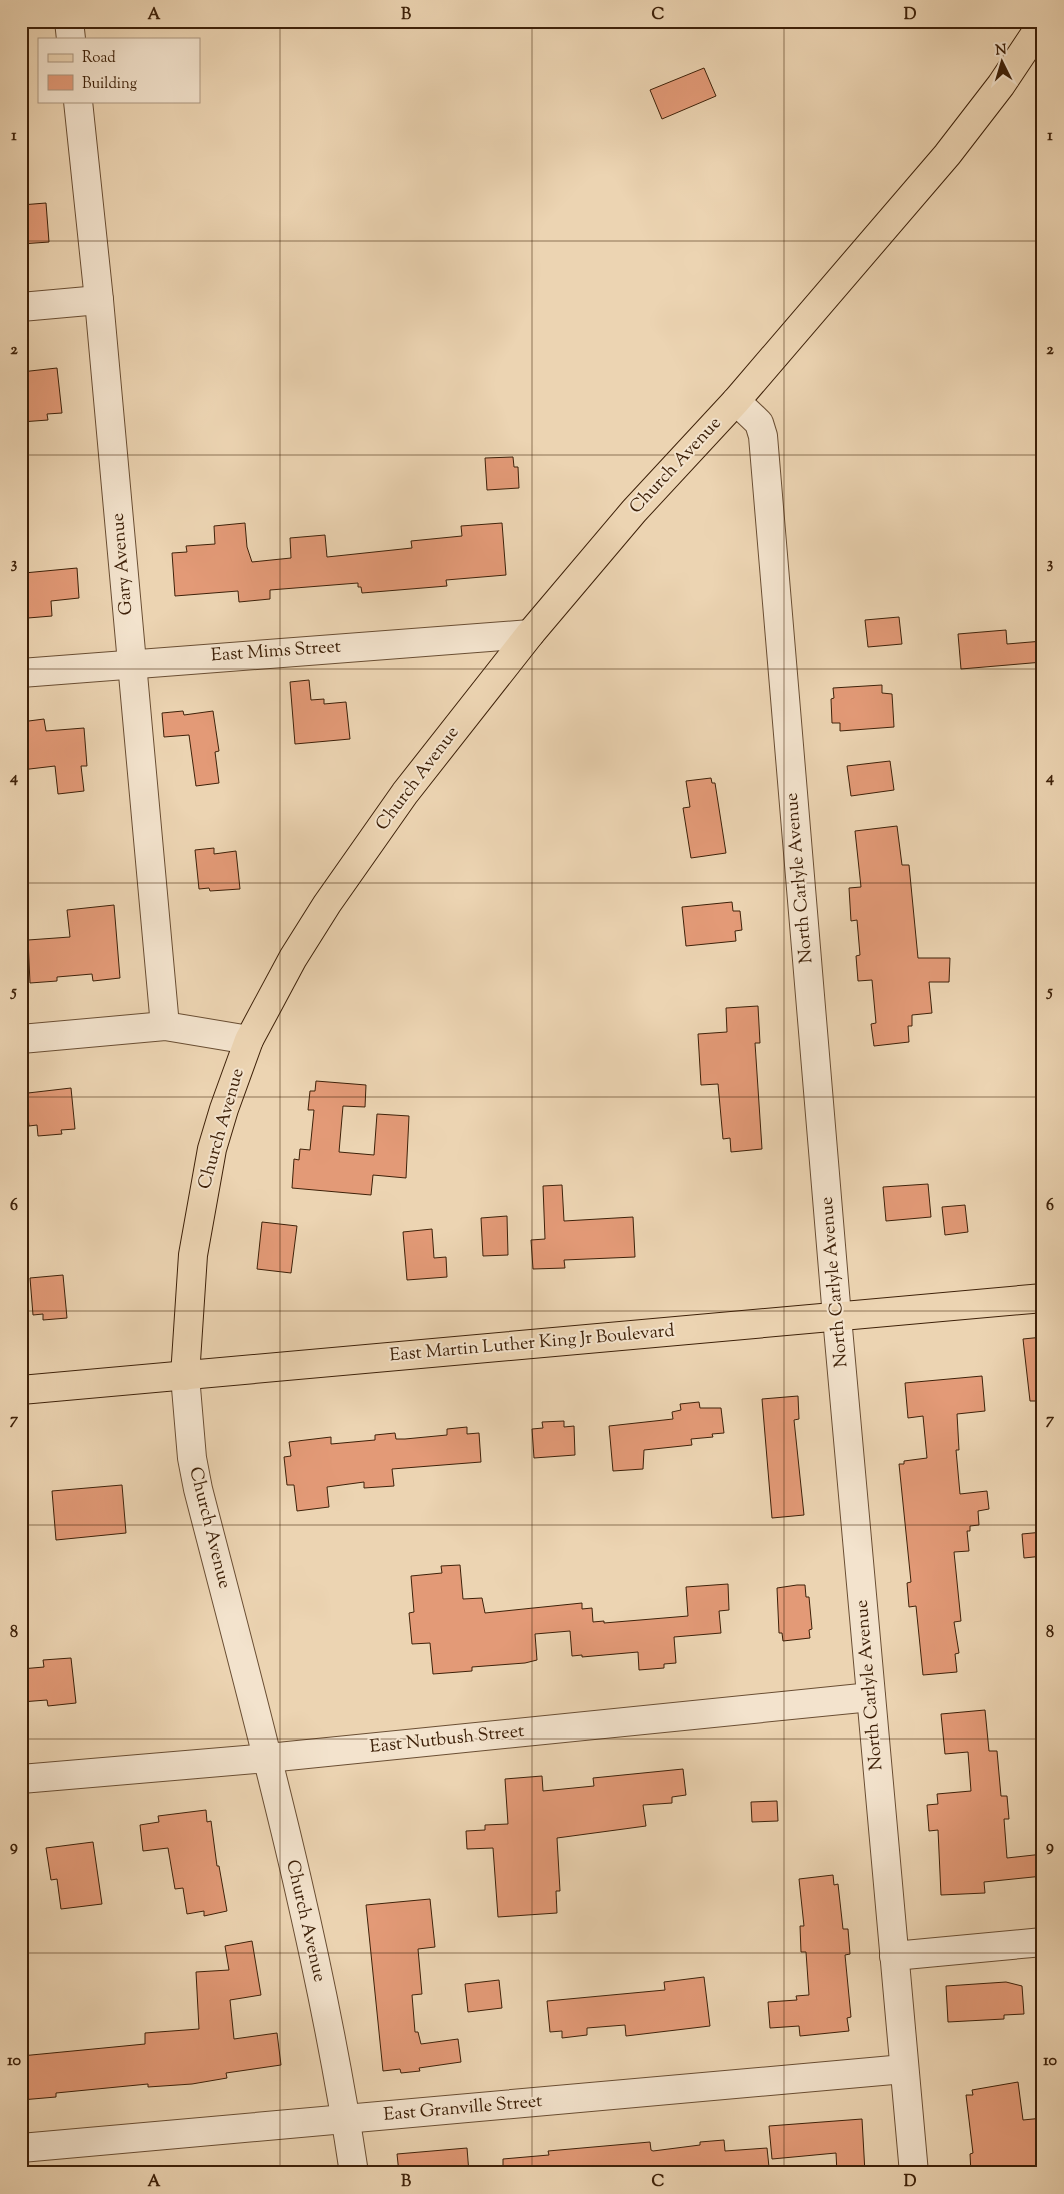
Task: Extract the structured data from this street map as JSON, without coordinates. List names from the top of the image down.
{
  "streets": {
    "main road": ["Church Avenue", "East Martin Luther King Jr Boulevard"],
    "street": [
      "Gary Avenue",
      "East Mims Street",
      "North Carlyle Avenue",
      "East Nutbush Street",
      "East Granville Street"
    ]
  },
  "crossings": [
    ["Church Avenue", "East Mims Street"],
    ["Church Avenue", "North Carlyle Avenue"],
    ["Church Avenue", "East Martin Luther King Jr Boulevard"],
    ["Church Avenue", "East Nutbush Street"],
    ["Church Avenue", "East Granville Street"],
    ["Gary Avenue", "East Mims Street"],
    ["North Carlyle Avenue", "East Martin Luther King Jr Boulevard"],
    ["North Carlyle Avenue", "East Nutbush Street"],
    ["North Carlyle Avenue", "East Granville Street"]
  ],
  "legend": ["Road", "Building"],
  "north": "top",
  "grid": {
    "columns": [
      "A",
      "B",
      "C",
      "D"
    ],
    "rows": [
      "1",
      "2",
      "3",
      "4",
      "5",
      "6",
      "7",
      "8",
      "9",
      "10"
    ]
  }
}
